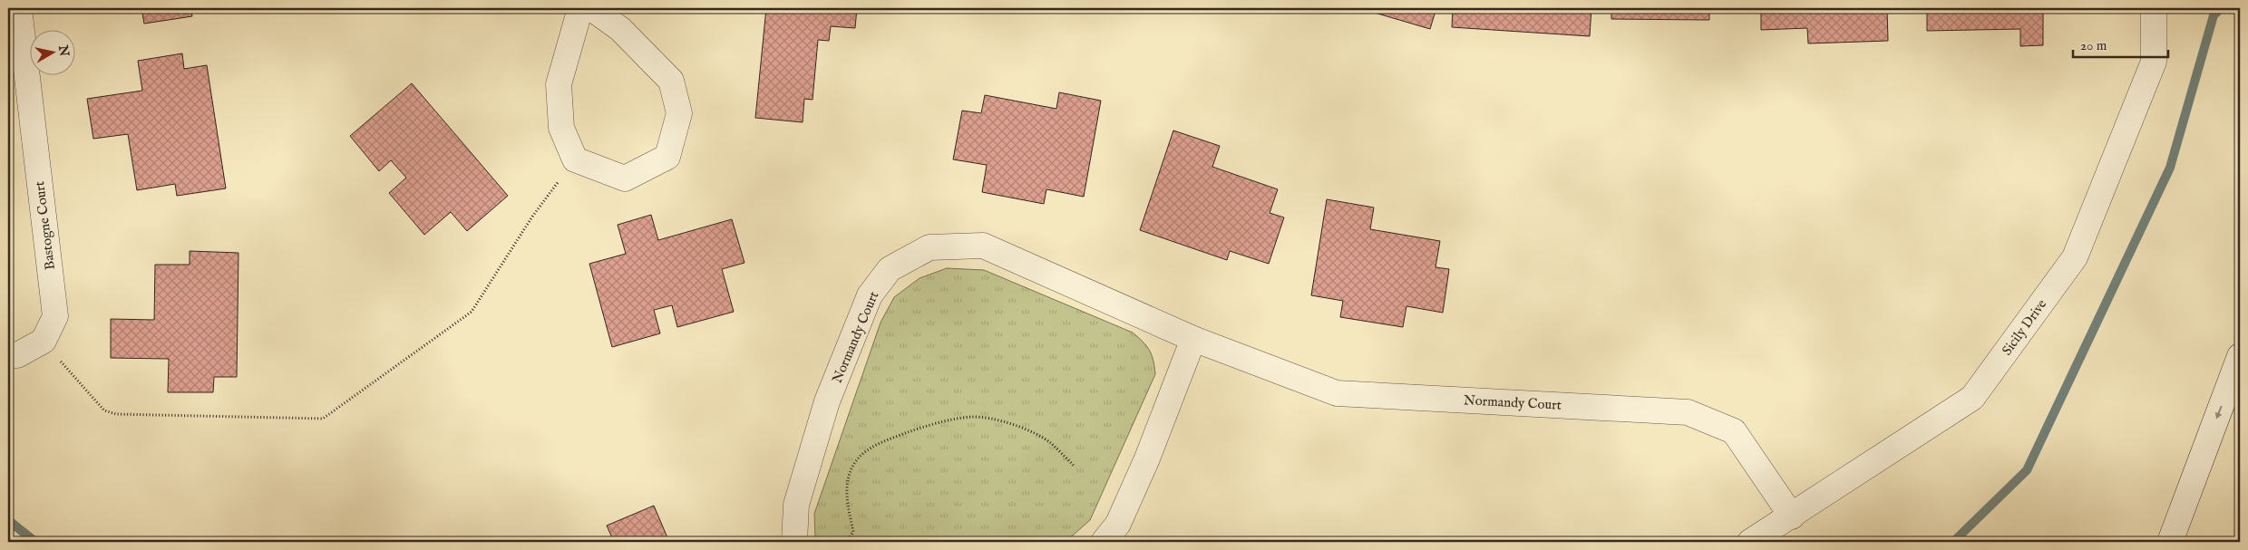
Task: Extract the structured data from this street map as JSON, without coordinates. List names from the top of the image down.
{
  "streets": {
    "street": ["Bastogne Court", "Sicily Drive", "Normandy Court"]
  },
  "crossings": [
    ["Sicily Drive", "Normandy Court"]
  ],
  "scale_bar": "20 m",
  "north": "right"
}
